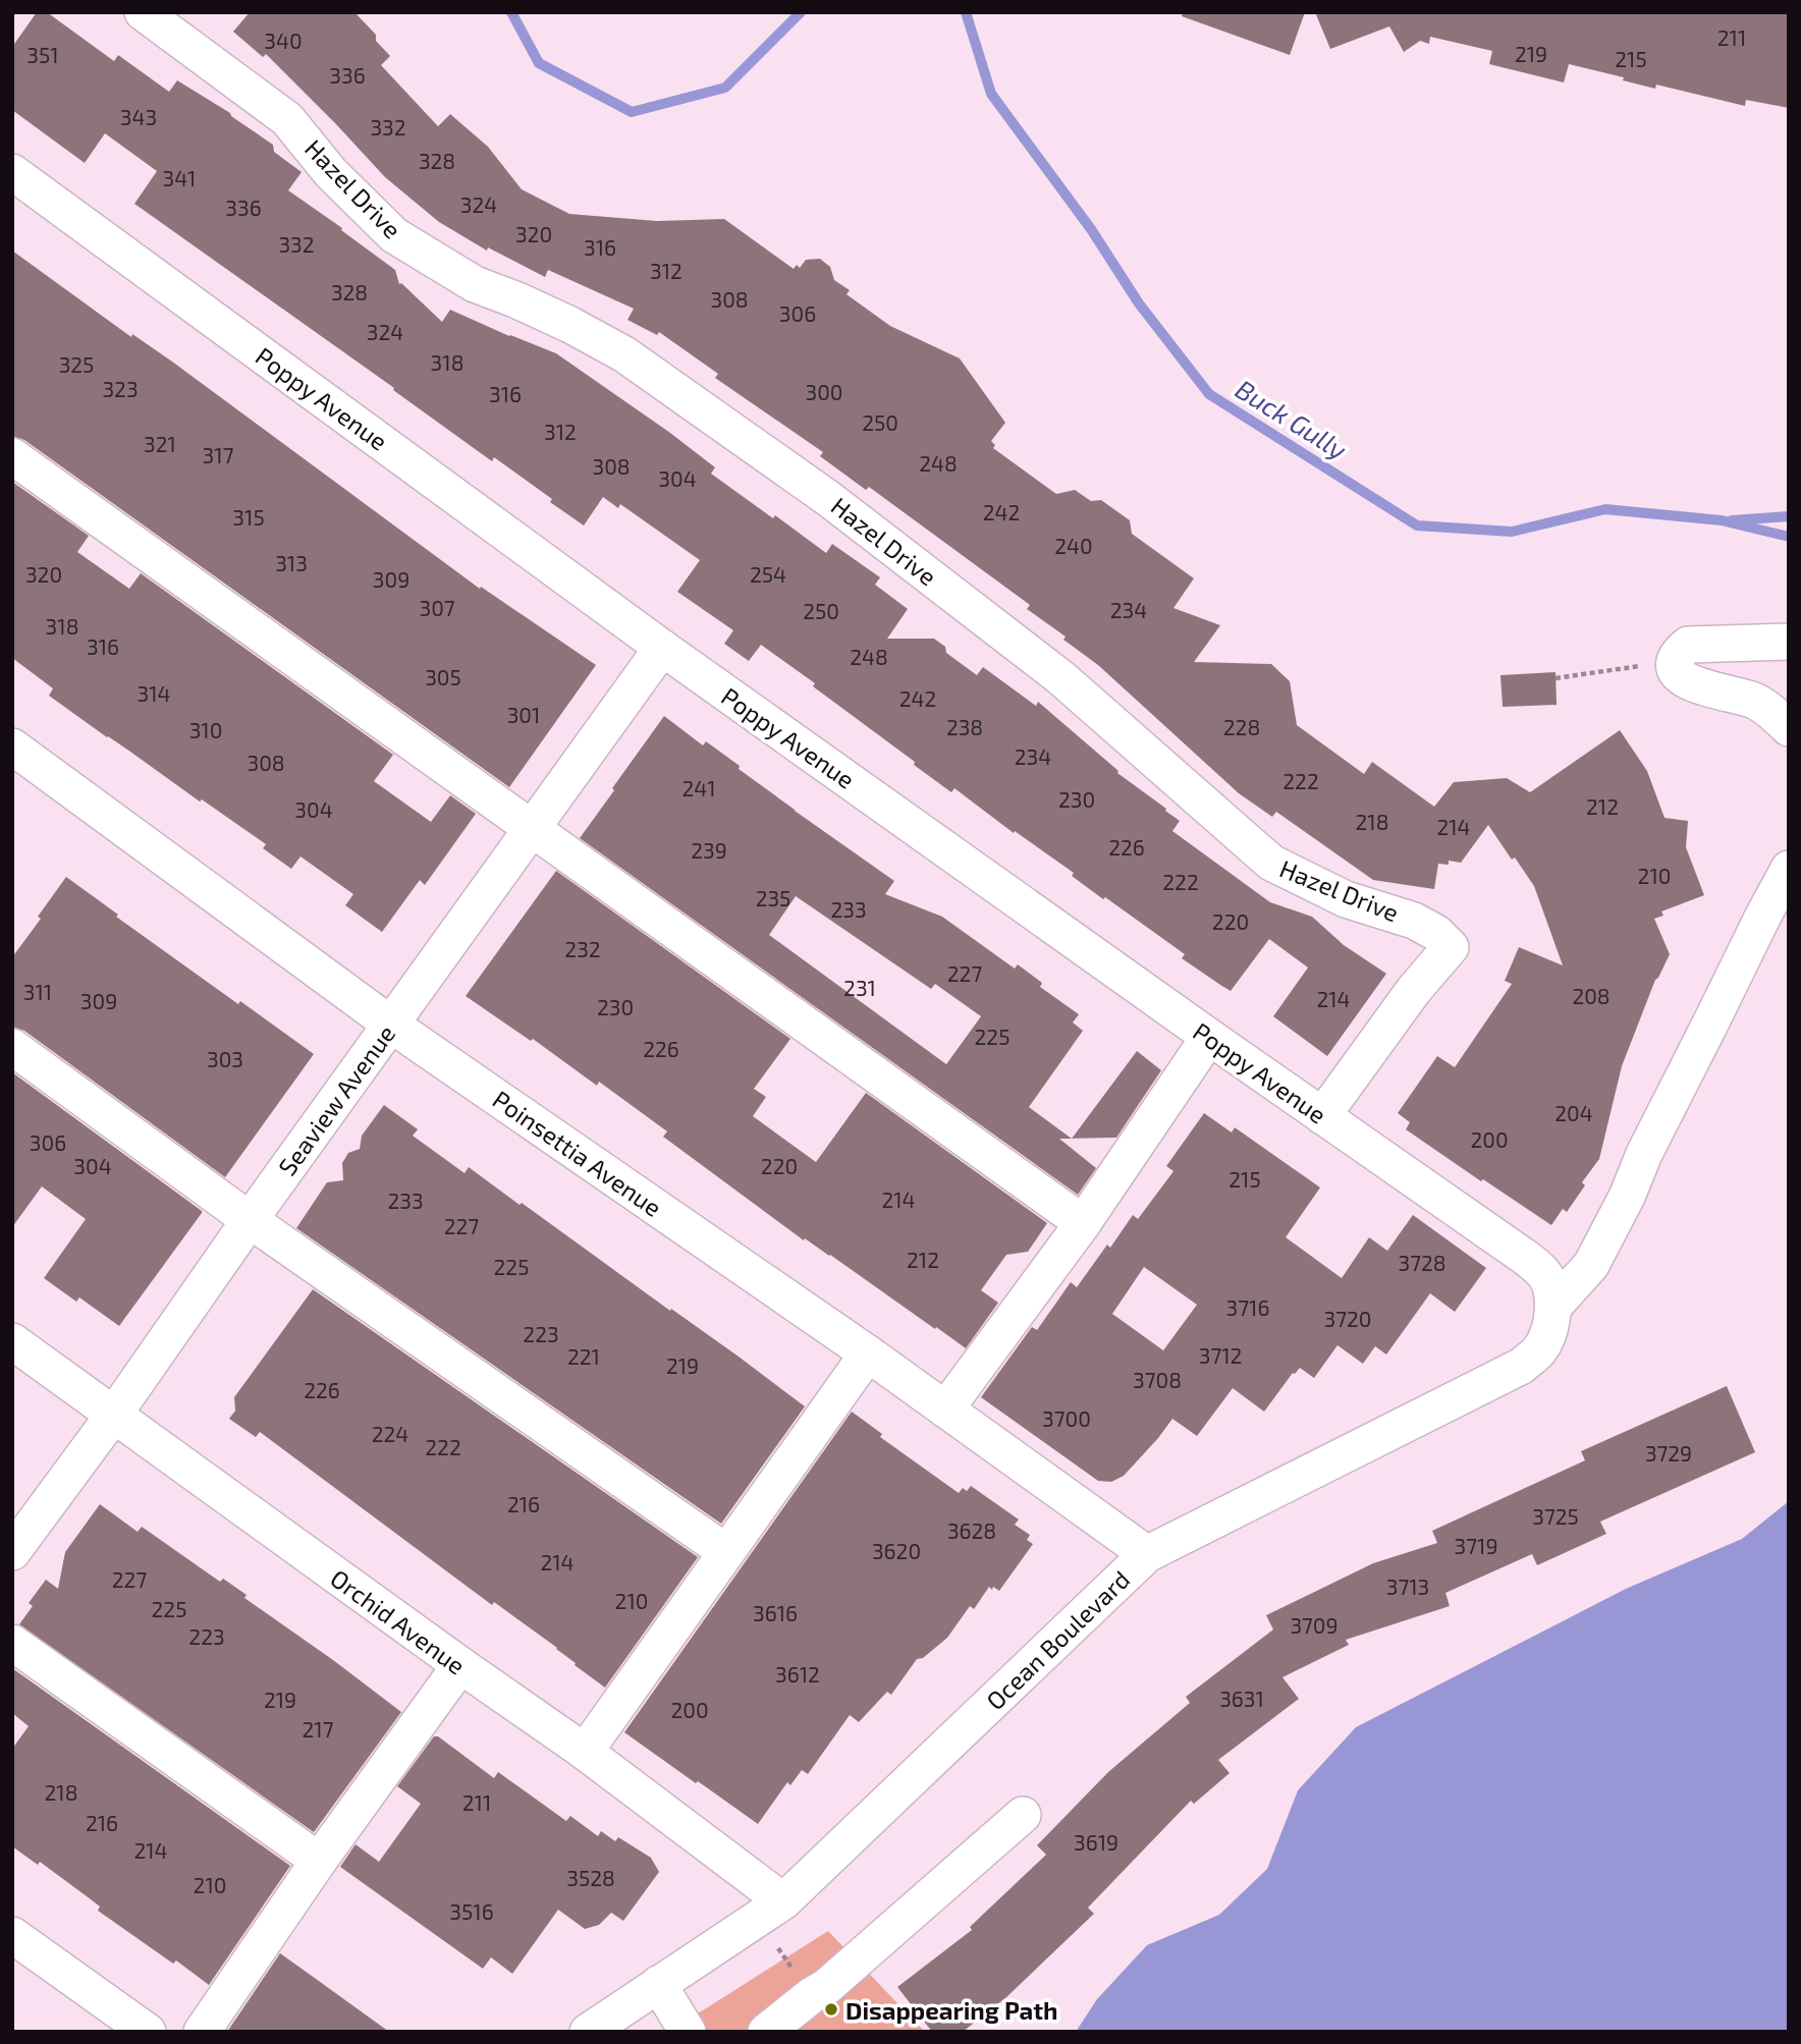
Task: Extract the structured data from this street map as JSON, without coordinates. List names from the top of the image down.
{
  "streets": {
    "street": [
      "Hazel Drive",
      "Poppy Avenue",
      "Seaview Avenue",
      "Poinsettia Avenue",
      "Orchid Avenue",
      "Ocean Boulevard"
    ]
  },
  "crossings": [
    ["Hazel Drive", "Poppy Avenue"],
    ["Poppy Avenue", "Seaview Avenue"],
    ["Poppy Avenue", "Ocean Boulevard"],
    ["Seaview Avenue", "Poinsettia Avenue"],
    ["Seaview Avenue", "Orchid Avenue"],
    ["Poinsettia Avenue", "Ocean Boulevard"],
    ["Orchid Avenue", "Ocean Boulevard"]
  ],
  "water": ["Buck Gully"],
  "places": ["Disappearing Path"],
  "house_numbers": [
    "211",
    "340",
    "219",
    "351",
    "215",
    "336",
    "343",
    "332",
    "328",
    "341",
    "324",
    "336",
    "320",
    "332",
    "316",
    "312",
    "328",
    "308",
    "306",
    "324",
    "318",
    "325",
    "323",
    "300",
    "316",
    "250",
    "312",
    "321",
    "317",
    "248",
    "308",
    "304",
    "242",
    "315",
    "240",
    "313",
    "320",
    "254",
    "309",
    "307",
    "234",
    "250",
    "318",
    "316",
    "248",
    "305",
    "314",
    "242",
    "301",
    "238",
    "228",
    "310",
    "234",
    "308",
    "222",
    "241",
    "230",
    "212",
    "304",
    "218",
    "214",
    "226",
    "239",
    "210",
    "222",
    "235",
    "233",
    "220",
    "232",
    "227",
    "231",
    "311",
    "208",
    "214",
    "309",
    "230",
    "225",
    "226",
    "303",
    "204",
    "200",
    "306",
    "304",
    "220",
    "215",
    "214",
    "233",
    "227",
    "212",
    "3728",
    "225",
    "3716",
    "3720",
    "223",
    "3712",
    "221",
    "219",
    "3708",
    "226",
    "3700",
    "224",
    "222",
    "3729",
    "216",
    "3725",
    "3628",
    "3719",
    "3620",
    "214",
    "227",
    "3713",
    "210",
    "225",
    "3616",
    "3709",
    "223",
    "3612",
    "3631",
    "219",
    "200",
    "217",
    "218",
    "211",
    "216",
    "3619",
    "214",
    "3528",
    "210",
    "3516"
  ]
}
